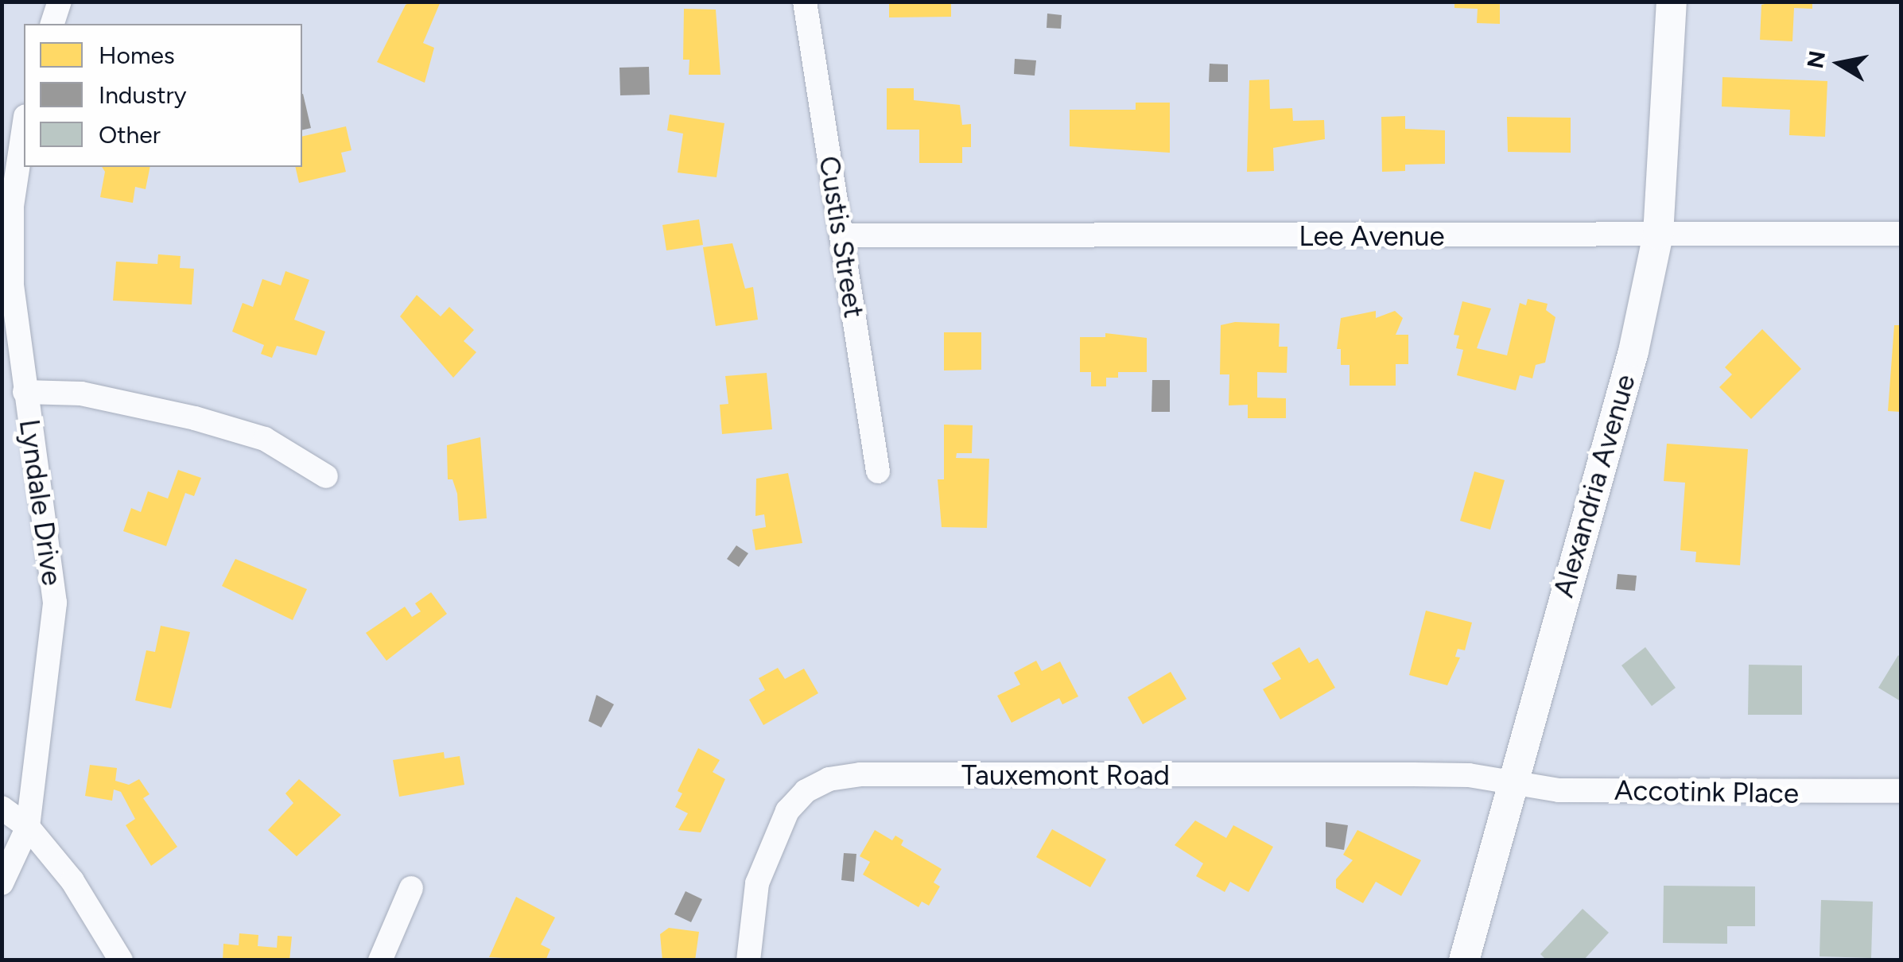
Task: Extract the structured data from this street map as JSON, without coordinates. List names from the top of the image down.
{
  "streets": {
    "street": [
      "Lee Avenue",
      "Custis Street",
      "Alexandria Avenue",
      "Lyndale Drive",
      "Tauxemont Road",
      "Accotink Place"
    ]
  },
  "crossings": [
    ["Lee Avenue", "Custis Street"],
    ["Lee Avenue", "Alexandria Avenue"],
    ["Alexandria Avenue", "Tauxemont Road"],
    ["Alexandria Avenue", "Accotink Place"],
    ["Tauxemont Road", "Accotink Place"]
  ],
  "legend": ["Homes", "Industry", "Other"],
  "north": "left"
}
